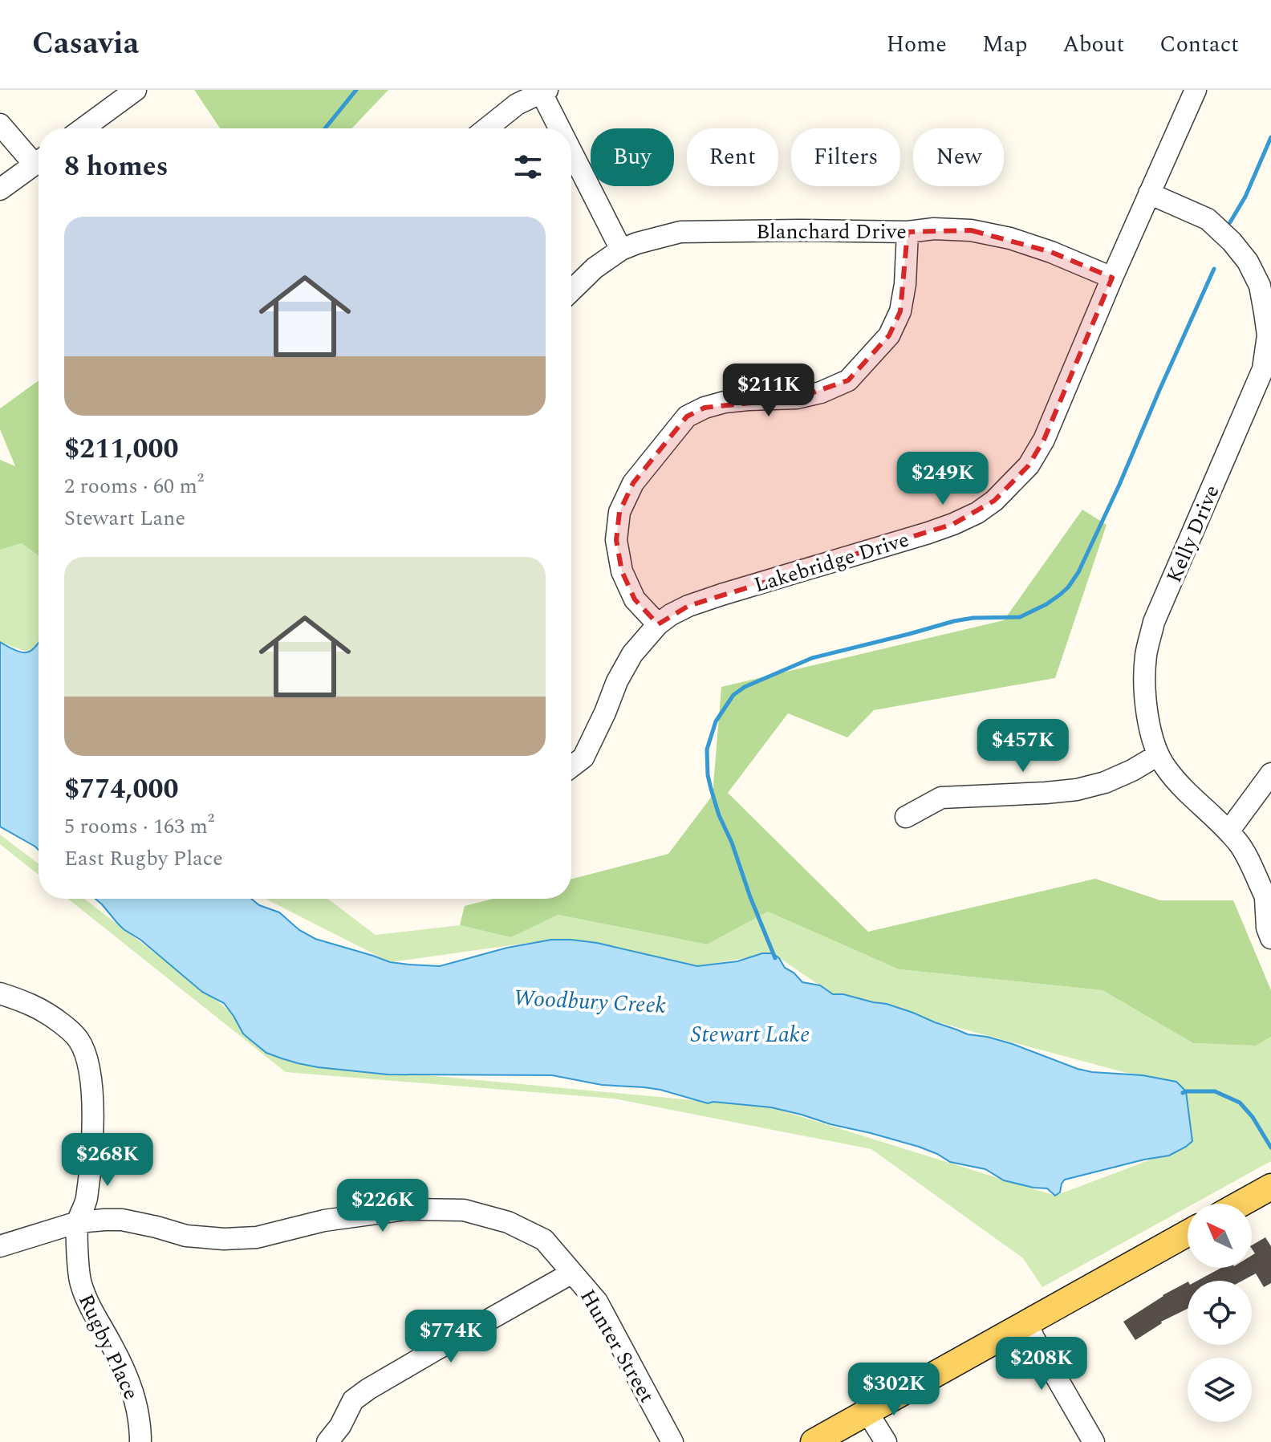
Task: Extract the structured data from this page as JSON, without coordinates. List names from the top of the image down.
{
  "streets": {
    "street": [
      "Blanchard Drive",
      "Kelly Drive",
      "Lakebridge Drive",
      "Hunter Street",
      "Rugby Place"
    ]
  },
  "crossings": [
    ["Blanchard Drive", "Lakebridge Drive"],
    ["Kelly Drive", "Lakebridge Drive"],
    ["Hunter Street", "Rugby Place"]
  ],
  "water": ["Woodbury Creek", "Stewart Lake"],
  "north": "top left",
  "page": {
    "header": "Casavia",
    "nav": [
      "Home",
      "Map",
      "About",
      "Contact"
    ],
    "chip": [
      "Buy",
      "Rent",
      "Filters",
      "New"
    ],
    "heading": "8 homes",
    "list": [
      {
        "name": "$211,000",
        "note": "2 rooms · 60 m² · Stewart Lane"
      },
      {
        "name": "$774,000",
        "note": "5 rooms · 163 m² · East Rugby Place"
      }
    ],
    "price": [
      "$211K",
      "$249K",
      "$457K",
      "$268K",
      "$226K",
      "$774K",
      "$208K",
      "$302K"
    ]
  }
}
